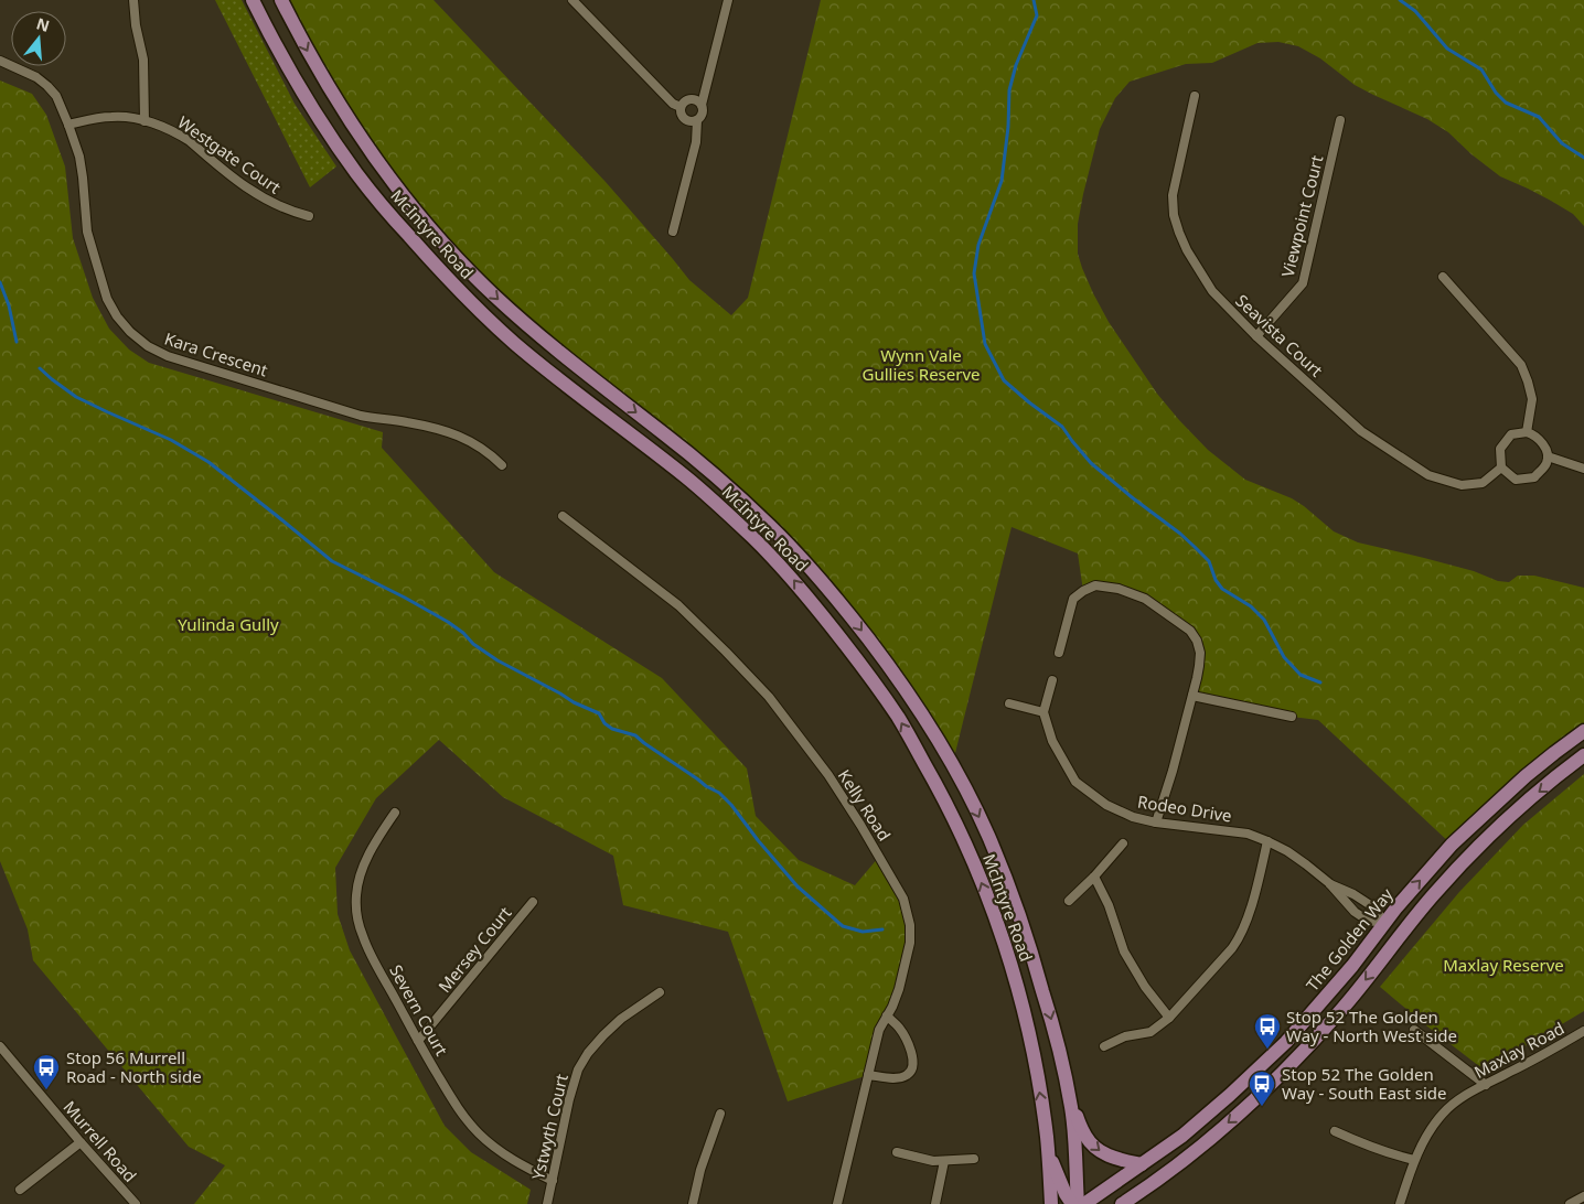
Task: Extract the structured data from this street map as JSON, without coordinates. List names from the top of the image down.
{
  "streets": {
    "main road": ["McIntyre Road", "The Golden Way"],
    "street": [
      "Westgate Court",
      "Viewpoint Court",
      "Seavista Court",
      "Kara Crescent",
      "Kelly Road",
      "Rodeo Drive",
      "Mersey Court",
      "Severn Court",
      "Maxlay Road",
      "Ystwyth Court",
      "Murrell Road"
    ]
  },
  "crossings": [
    ["Westgate Court", "Kara Crescent"],
    ["Viewpoint Court", "Seavista Court"],
    ["Rodeo Drive", "The Golden Way"],
    ["Mersey Court", "Severn Court"],
    ["Severn Court", "Ystwyth Court"]
  ],
  "parks": ["Wynn Vale Gullies Reserve", "Yulinda Gully", "Maxlay Reserve"],
  "places": {
    "bus stop": ["Stop 52 The Golden Way - North West side", "Stop 56 Murrell Road - North side", "Stop 52 The Golden Way - South East side"]
  },
  "north": "top"
}
